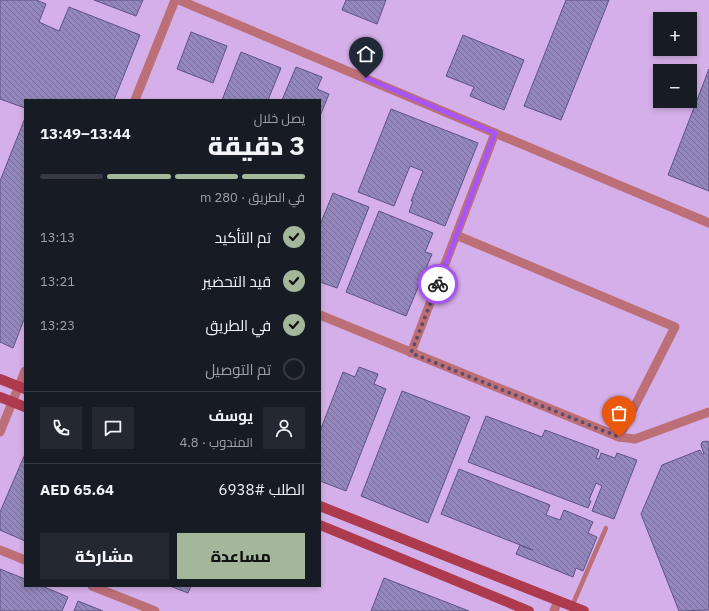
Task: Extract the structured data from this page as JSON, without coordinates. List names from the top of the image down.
{
  "page": {
    "map_buttons": ["+", "−"],
    "heading": ["3 دقيقة", "يصل خلال", "13:44–13:49"],
    "panel": [
      "يوسف",
      "المندوب · 4.8",
      "الطلب #6938",
      "AED 65.64"
    ],
    "bar": "في الطريق · 280 m",
    "list": [
      ["تم التأكيد", "13:13"],
      ["قيد التحضير", "13:21"],
      ["في الطريق", "13:23"],
      "تم التوصيل"
    ],
    "buttons": ["مساعدة", "مشاركة"]
  }
}
